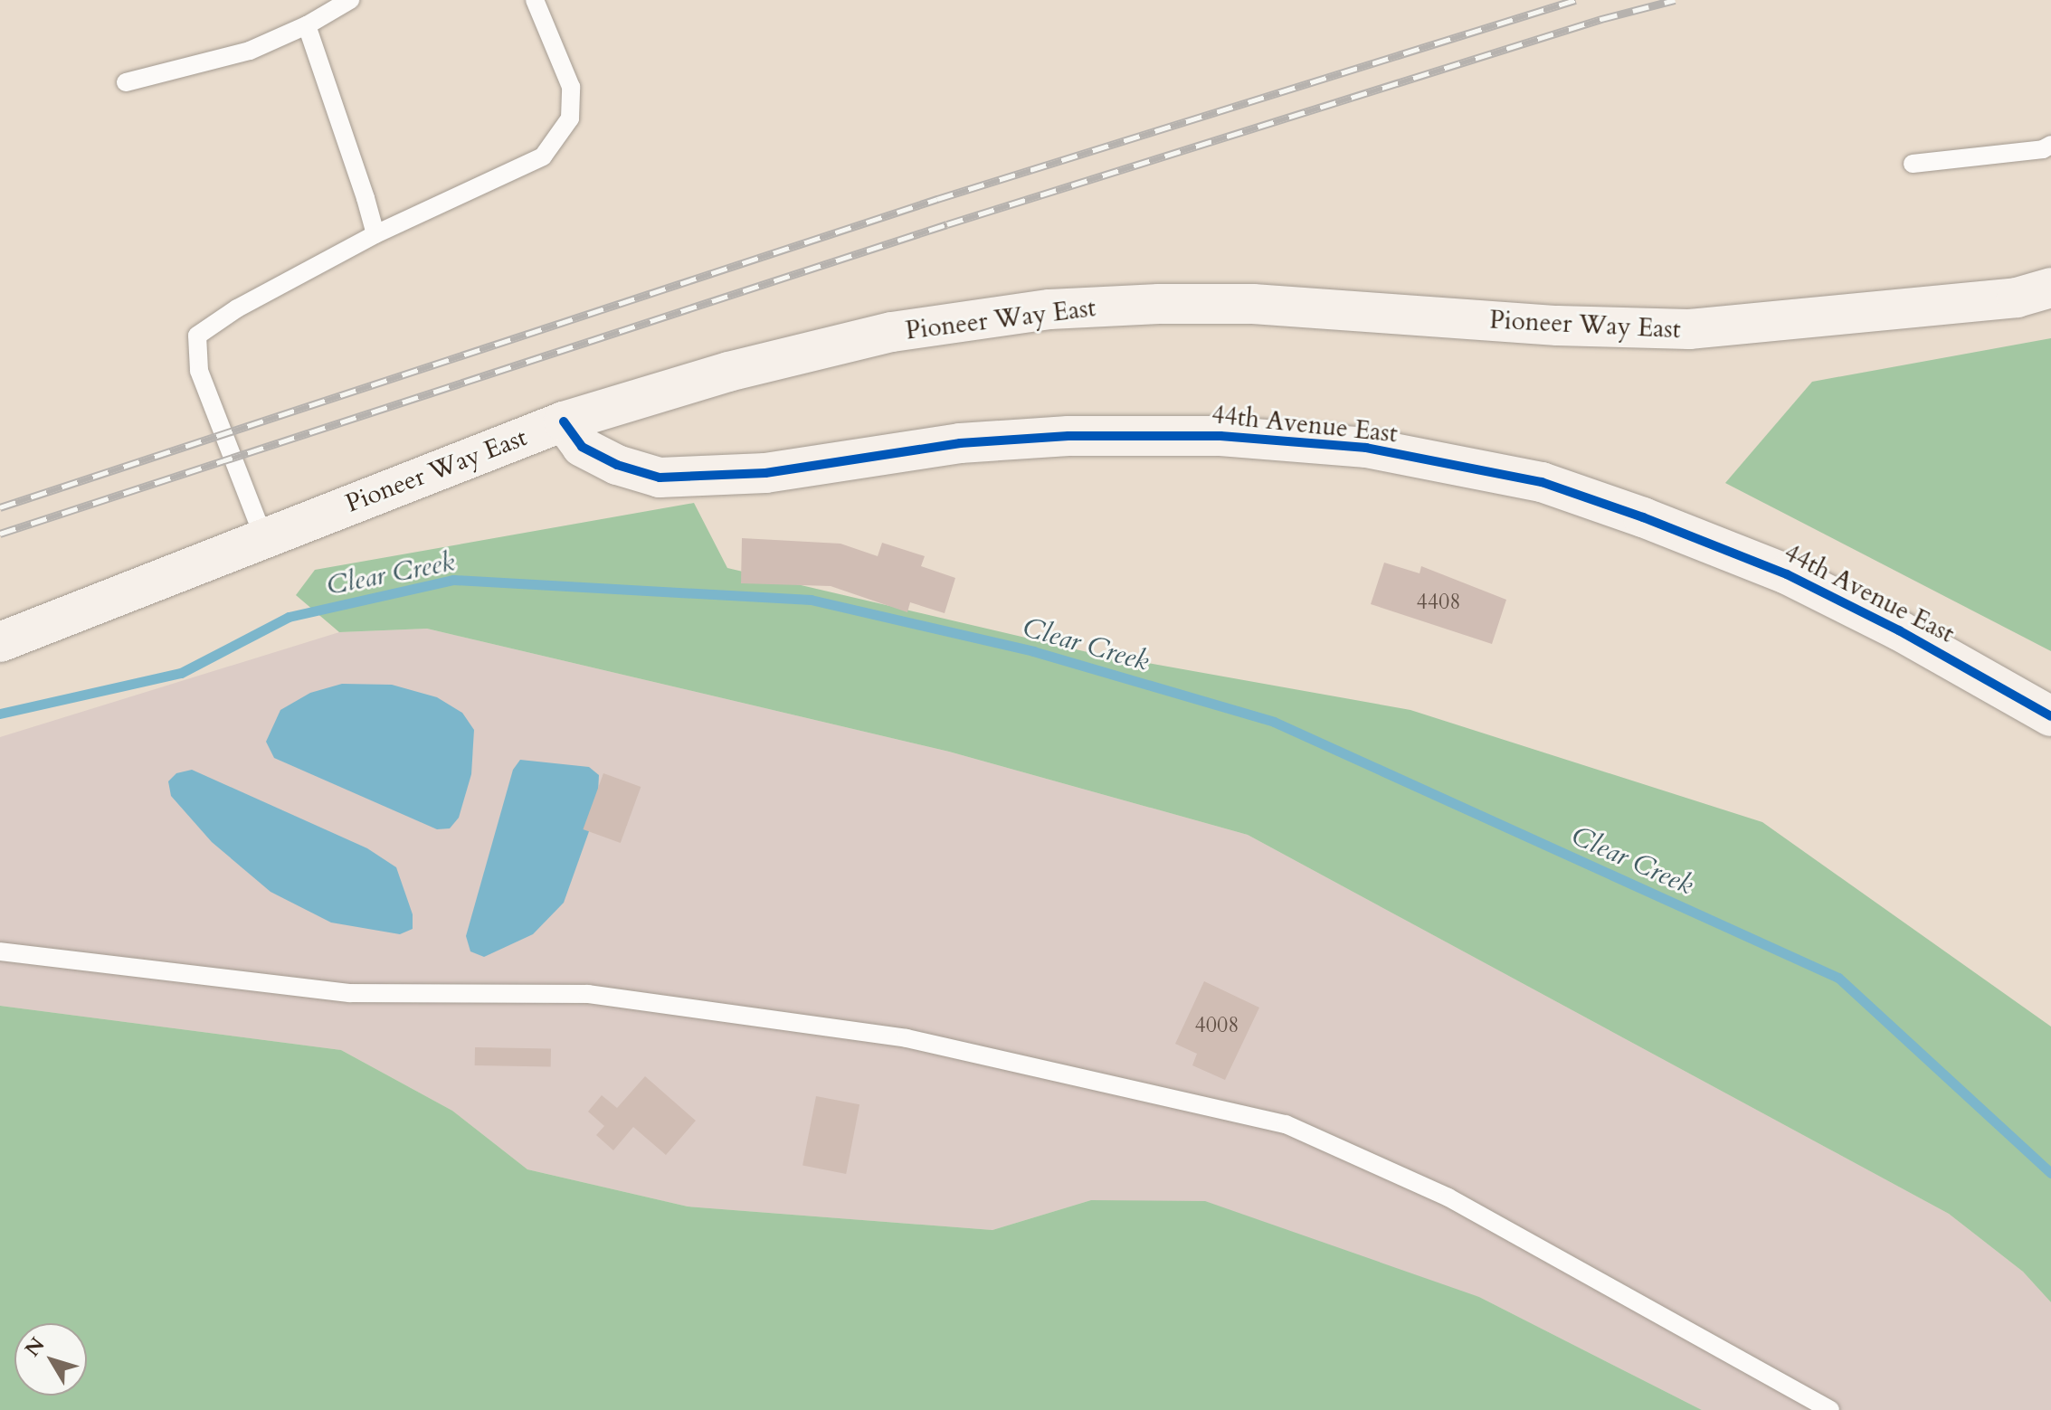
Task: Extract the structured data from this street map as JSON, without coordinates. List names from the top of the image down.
{
  "streets": {
    "main road": ["Pioneer Way East", "44th Avenue East"]
  },
  "crossings": [
    ["Pioneer Way East", "44th Avenue East"]
  ],
  "water": ["Clear Creek"],
  "house_numbers": ["4408", "4008"],
  "north": "top left"
}
